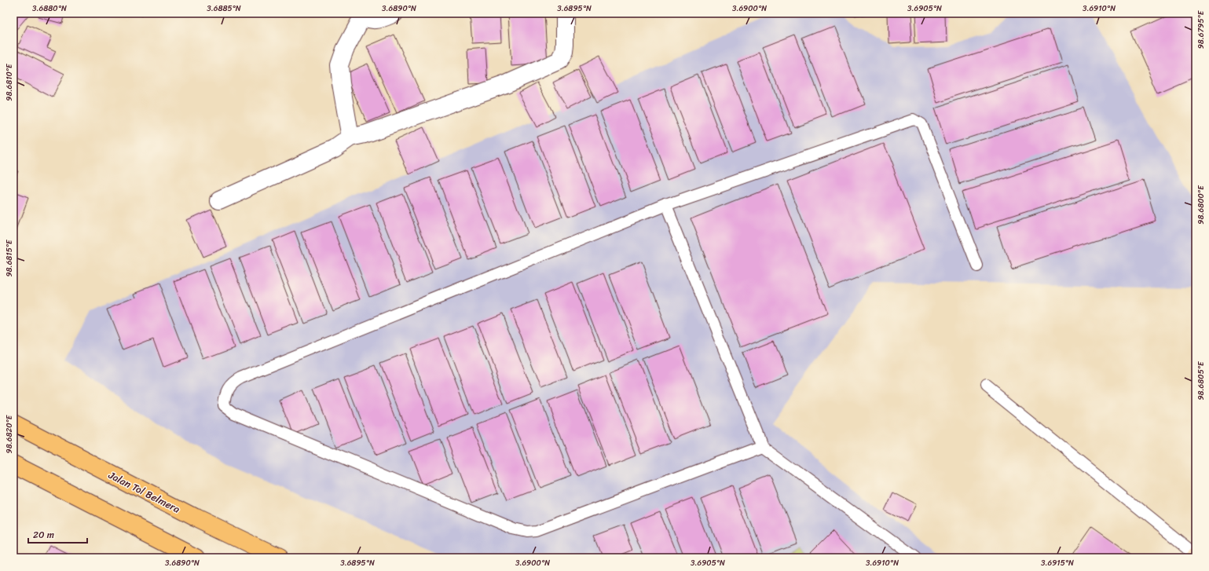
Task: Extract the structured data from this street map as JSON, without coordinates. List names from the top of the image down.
{
  "streets": {
    "highway": ["Jalan Tol Belmera"]
  },
  "scale_bar": "20 m",
  "coordinates": [
    "3.6880°N",
    "3.6885°N",
    "3.6890°N",
    "3.6895°N",
    "3.6900°N",
    "3.6905°N",
    "3.6910°N",
    "98.6795°E",
    "98.6810°E",
    "98.6800°E",
    "98.6815°E",
    "98.6805°E",
    "98.6820°E",
    "3.6915°N"
  ]
}
